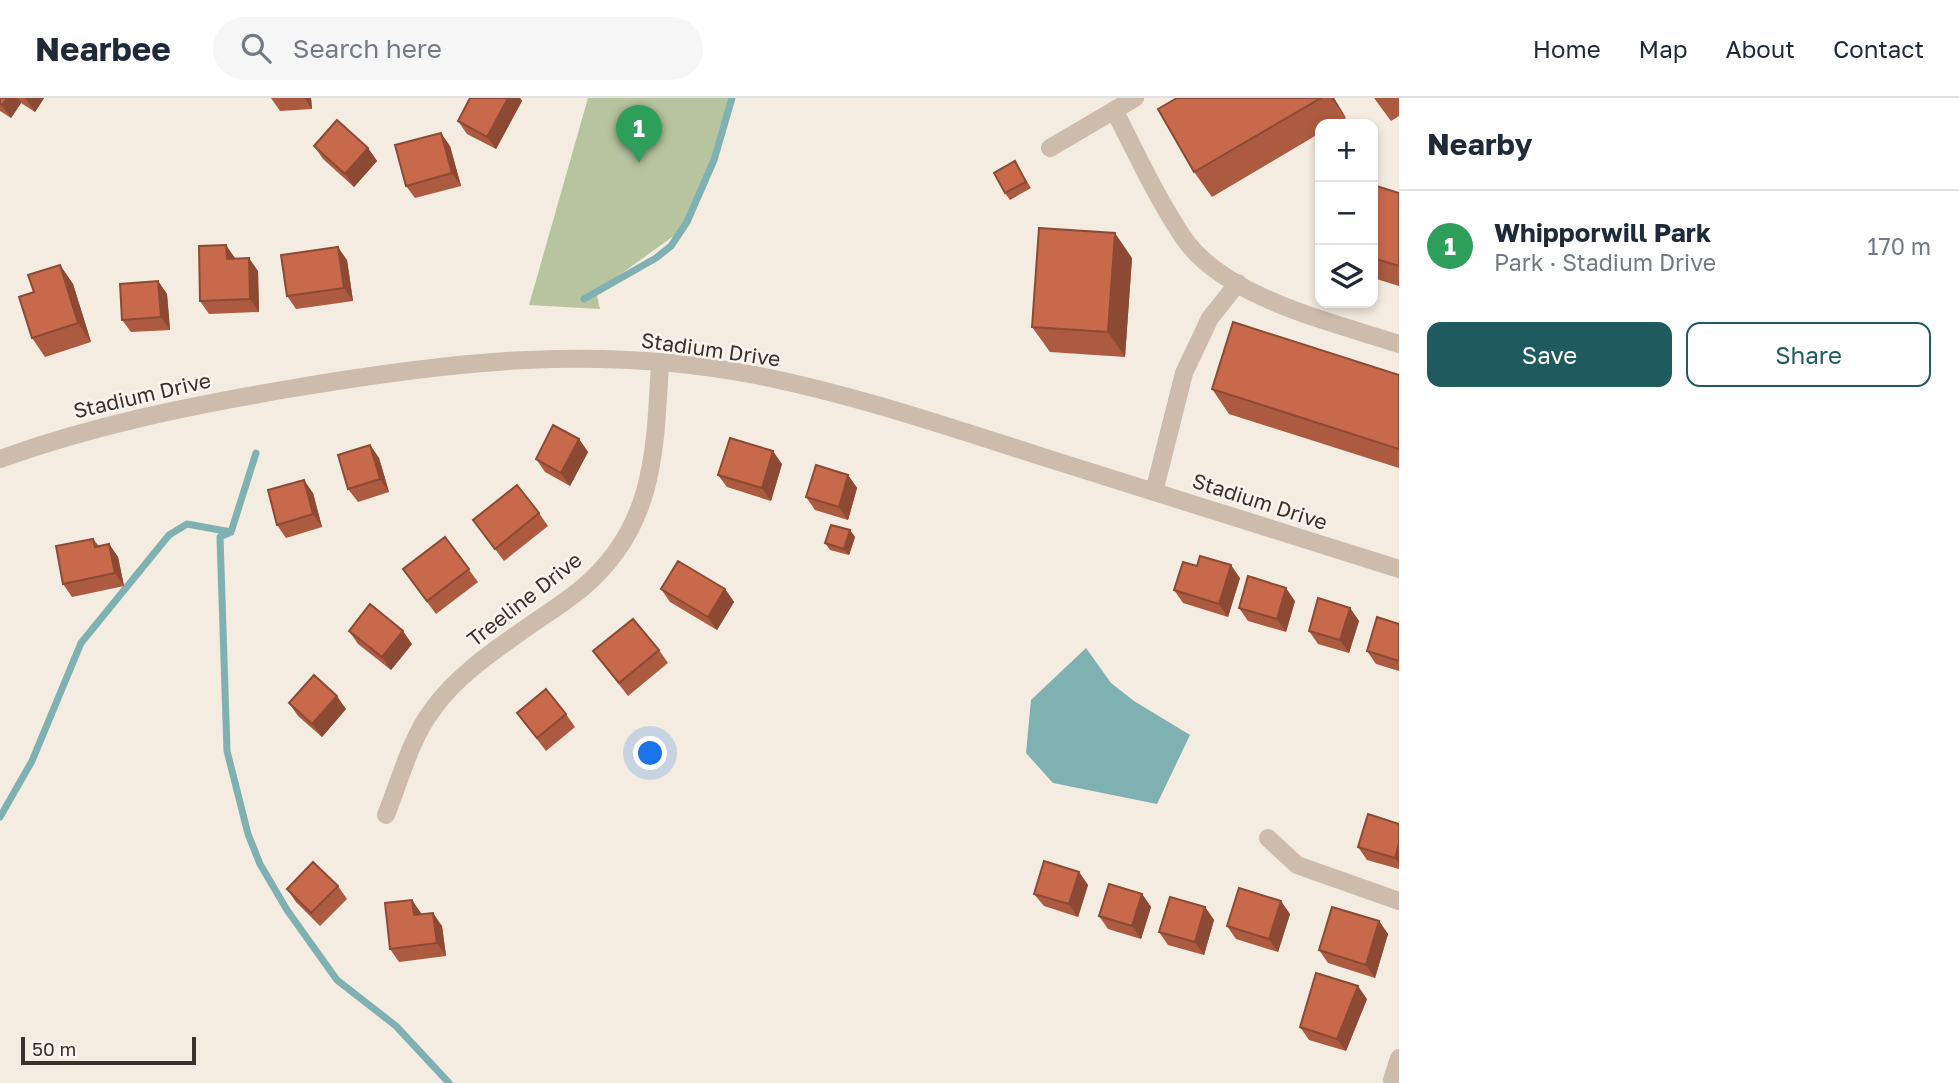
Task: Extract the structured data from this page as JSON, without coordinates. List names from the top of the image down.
{
  "streets": {
    "street": ["Stadium Drive", "Treeline Drive"]
  },
  "crossings": [
    ["Stadium Drive", "Treeline Drive"]
  ],
  "scale_bar": "50 m",
  "page": {
    "header": "Nearbee",
    "search": "Search here",
    "nav": [
      "Home",
      "Map",
      "About",
      "Contact"
    ],
    "heading": "Nearby",
    "pins": "1",
    "map_buttons": ["+", "−"],
    "list": [
      {
        "mark": "1",
        "name": "Whipporwill Park",
        "note": "Park · Stadium Drive",
        "value": "170 m"
      }
    ],
    "buttons": ["Save", "Share"],
    "scale": "50 m"
  }
}
